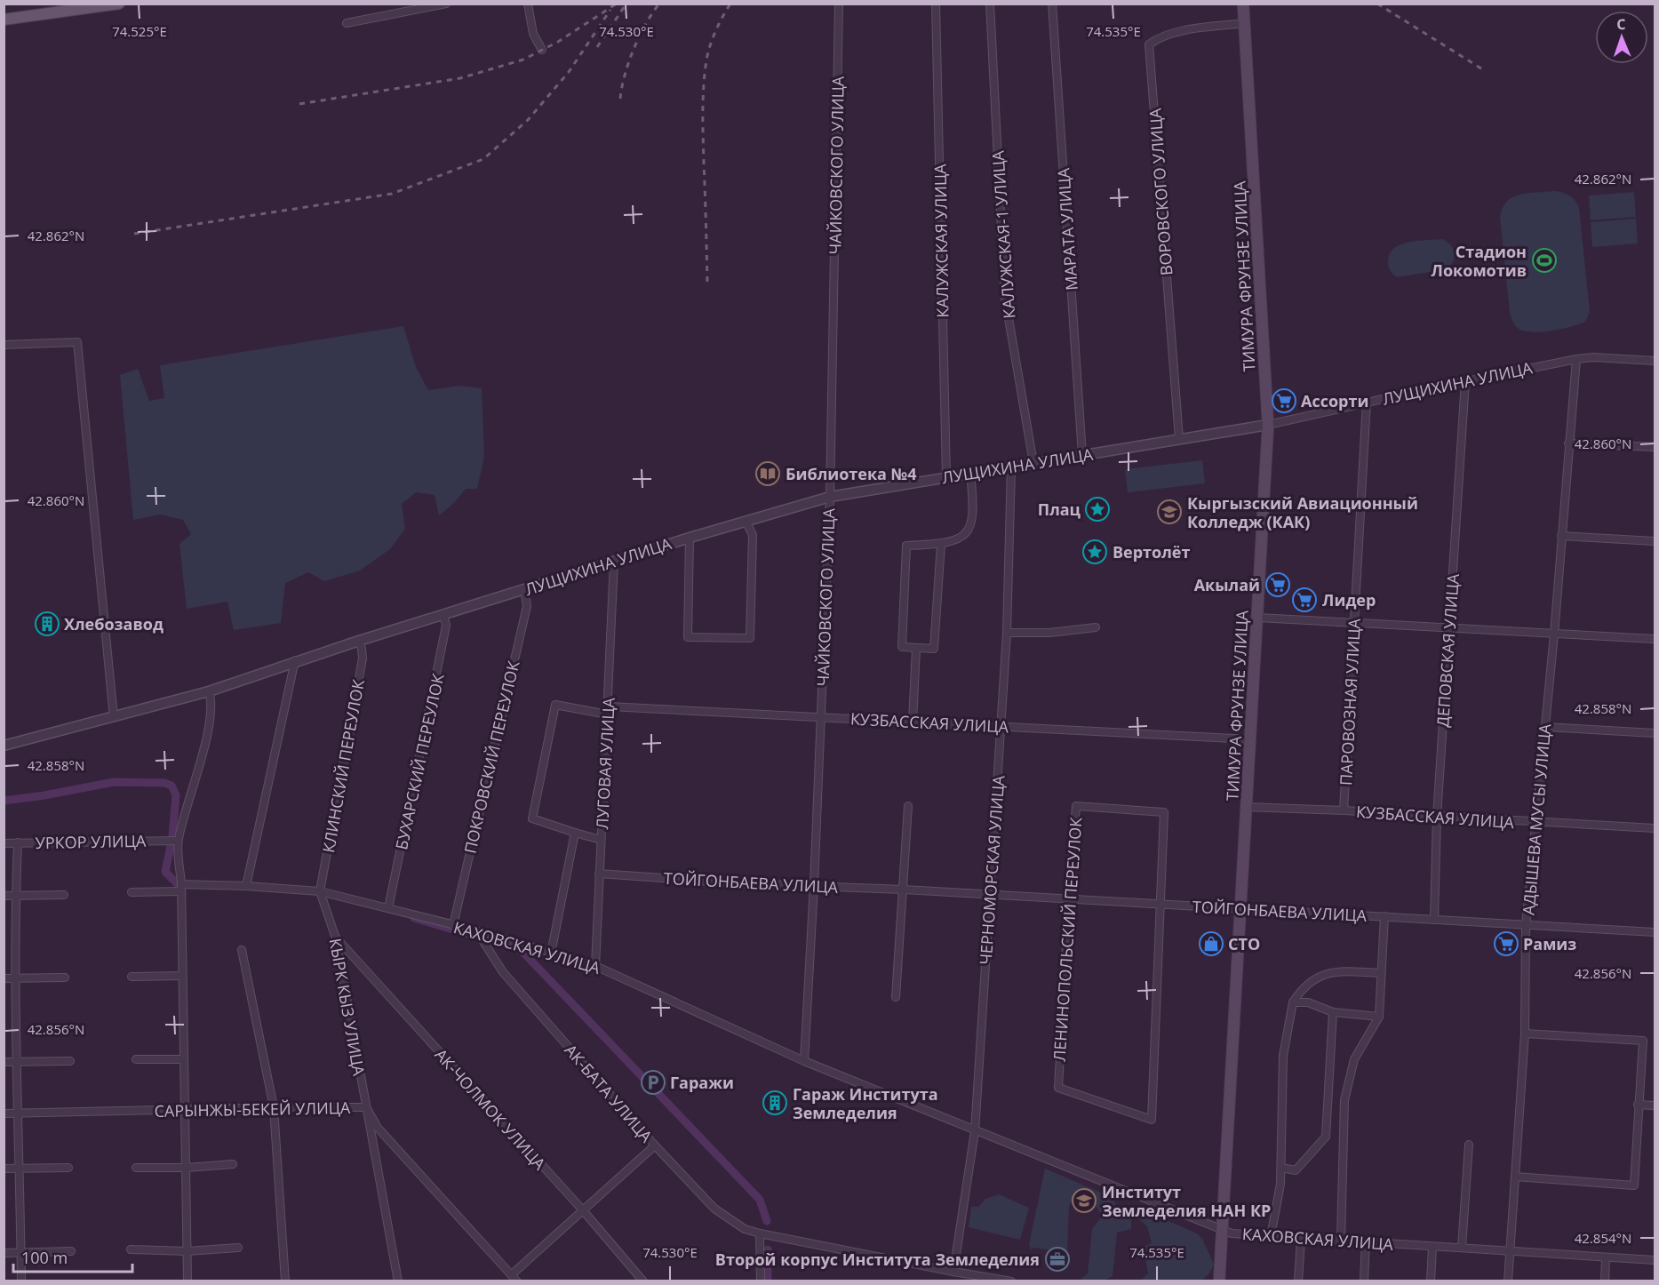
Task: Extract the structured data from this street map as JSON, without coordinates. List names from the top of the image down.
{
  "streets": {
    "main road": ["ТИМУРА ФРУНЗЕ УЛИЦА"],
    "street": [
      "ЧАЙКОВСКОГО УЛИЦА",
      "ВОРОВСКОГО УЛИЦА",
      "МАРАТА УЛИЦА",
      "КАЛУЖСКАЯ-1 УЛИЦА",
      "КАЛУЖСКАЯ УЛИЦА",
      "ЛУЩИХИНА УЛИЦА",
      "ДЕПОВСКАЯ УЛИЦА",
      "ПАРОВОЗНАЯ УЛИЦА",
      "КУЗБАССКАЯ УЛИЦА",
      "ПОКРОВСКИЙ ПЕРЕУЛОК",
      "БУХАРСКИЙ ПЕРЕУЛОК",
      "ЛУГОВАЯ УЛИЦА",
      "КЛИНСКИЙ ПЕРЕУЛОК",
      "АДЫШЕВА МУСЫ УЛИЦА",
      "УРКОР УЛИЦА",
      "ЧЕРНОМОРСКАЯ УЛИЦА",
      "ТОЙГОНБАЕВА УЛИЦА",
      "ЛЕНИНОПОЛЬСКИЙ ПЕРЕУЛОК",
      "КАХОВСКАЯ УЛИЦА",
      "КЫРК КЫЗ УЛИЦА",
      "АК-БАТА УЛИЦА",
      "САРЫНЖЫ-БЕКЕЙ УЛИЦА",
      "АК-ЧОЛМОК УЛИЦА"
    ]
  },
  "crossings": [
    ["ЧАЙКОВСКОГО УЛИЦА", "ЛУЩИХИНА УЛИЦА"],
    ["ЧАЙКОВСКОГО УЛИЦА", "КУЗБАССКАЯ УЛИЦА"],
    ["ЧАЙКОВСКОГО УЛИЦА", "ТОЙГОНБАЕВА УЛИЦА"],
    ["ЧАЙКОВСКОГО УЛИЦА", "КАХОВСКАЯ УЛИЦА"],
    ["ВОРОВСКОГО УЛИЦА", "ТИМУРА ФРУНЗЕ УЛИЦА"],
    ["ВОРОВСКОГО УЛИЦА", "ЛУЩИХИНА УЛИЦА"],
    ["МАРАТА УЛИЦА", "ЛУЩИХИНА УЛИЦА"],
    ["КАЛУЖСКАЯ-1 УЛИЦА", "ЛУЩИХИНА УЛИЦА"],
    ["КАЛУЖСКАЯ УЛИЦА", "ЛУЩИХИНА УЛИЦА"],
    ["ТИМУРА ФРУНЗЕ УЛИЦА", "ЛУЩИХИНА УЛИЦА"],
    ["ТИМУРА ФРУНЗЕ УЛИЦА", "КУЗБАССКАЯ УЛИЦА"],
    ["ТИМУРА ФРУНЗЕ УЛИЦА", "ТОЙГОНБАЕВА УЛИЦА"],
    ["ТИМУРА ФРУНЗЕ УЛИЦА", "КАХОВСКАЯ УЛИЦА"],
    ["ЛУЩИХИНА УЛИЦА", "ДЕПОВСКАЯ УЛИЦА"],
    ["ЛУЩИХИНА УЛИЦА", "ПАРОВОЗНАЯ УЛИЦА"],
    ["ЛУЩИХИНА УЛИЦА", "ПОКРОВСКИЙ ПЕРЕУЛОК"],
    ["ЛУЩИХИНА УЛИЦА", "БУХАРСКИЙ ПЕРЕУЛОК"],
    ["ЛУЩИХИНА УЛИЦА", "ЛУГОВАЯ УЛИЦА"],
    ["ЛУЩИХИНА УЛИЦА", "КЛИНСКИЙ ПЕРЕУЛОК"],
    ["ЛУЩИХИНА УЛИЦА", "АДЫШЕВА МУСЫ УЛИЦА"],
    ["ЛУЩИХИНА УЛИЦА", "ЧЕРНОМОРСКАЯ УЛИЦА"],
    ["ДЕПОВСКАЯ УЛИЦА", "КУЗБАССКАЯ УЛИЦА"],
    ["ДЕПОВСКАЯ УЛИЦА", "ТОЙГОНБАЕВА УЛИЦА"],
    ["ПАРОВОЗНАЯ УЛИЦА", "КУЗБАССКАЯ УЛИЦА"],
    ["КУЗБАССКАЯ УЛИЦА", "ЛУГОВАЯ УЛИЦА"],
    ["КУЗБАССКАЯ УЛИЦА", "АДЫШЕВА МУСЫ УЛИЦА"],
    ["КУЗБАССКАЯ УЛИЦА", "ЧЕРНОМОРСКАЯ УЛИЦА"],
    ["ПОКРОВСКИЙ ПЕРЕУЛОК", "КАХОВСКАЯ УЛИЦА"],
    ["БУХАРСКИЙ ПЕРЕУЛОК", "КАХОВСКАЯ УЛИЦА"],
    ["ЛУГОВАЯ УЛИЦА", "ТОЙГОНБАЕВА УЛИЦА"],
    ["ЛУГОВАЯ УЛИЦА", "КАХОВСКАЯ УЛИЦА"],
    ["КЛИНСКИЙ ПЕРЕУЛОК", "КАХОВСКАЯ УЛИЦА"],
    ["КЛИНСКИЙ ПЕРЕУЛОК", "КЫРК КЫЗ УЛИЦА"],
    ["АДЫШЕВА МУСЫ УЛИЦА", "ТОЙГОНБАЕВА УЛИЦА"],
    ["АДЫШЕВА МУСЫ УЛИЦА", "КАХОВСКАЯ УЛИЦА"],
    ["ЧЕРНОМОРСКАЯ УЛИЦА", "ТОЙГОНБАЕВА УЛИЦА"],
    ["ЧЕРНОМОРСКАЯ УЛИЦА", "КАХОВСКАЯ УЛИЦА"],
    ["ТОЙГОНБАЕВА УЛИЦА", "ЛЕНИНОПОЛЬСКИЙ ПЕРЕУЛОК"],
    ["КАХОВСКАЯ УЛИЦА", "КЫРК КЫЗ УЛИЦА"],
    ["КАХОВСКАЯ УЛИЦА", "АК-БАТА УЛИЦА"],
    ["КЫРК КЫЗ УЛИЦА", "САРЫНЖЫ-БЕКЕЙ УЛИЦА"],
    ["КЫРК КЫЗ УЛИЦА", "АК-ЧОЛМОК УЛИЦА"]
  ],
  "places": {
    "sports": ["Стадион Локомотив"],
    "supermarket": [
      "Ассорти",
      "Акылай",
      "Лидер",
      "Рамиз"
    ],
    "library": ["Библиотека №4"],
    "place": ["Плац", "Вертолёт"],
    "school or university": ["Кыргызский Авиационный Колледж (КАК)", "Институт Земледелия НАН КР"],
    "building": ["Хлебозавод", "Гараж Института Земледелия"],
    "shop": ["СТО"],
    "parking": ["Гаражи"],
    "office": ["Второй корпус Института Земледелия"]
  },
  "scale_bar": "100 m",
  "north": "top",
  "coordinates": [
    "74.525°E",
    "74.530°E",
    "74.535°E",
    "42.862°N",
    "42.860°N",
    "42.858°N",
    "42.856°N",
    "42.854°N"
  ]
}
